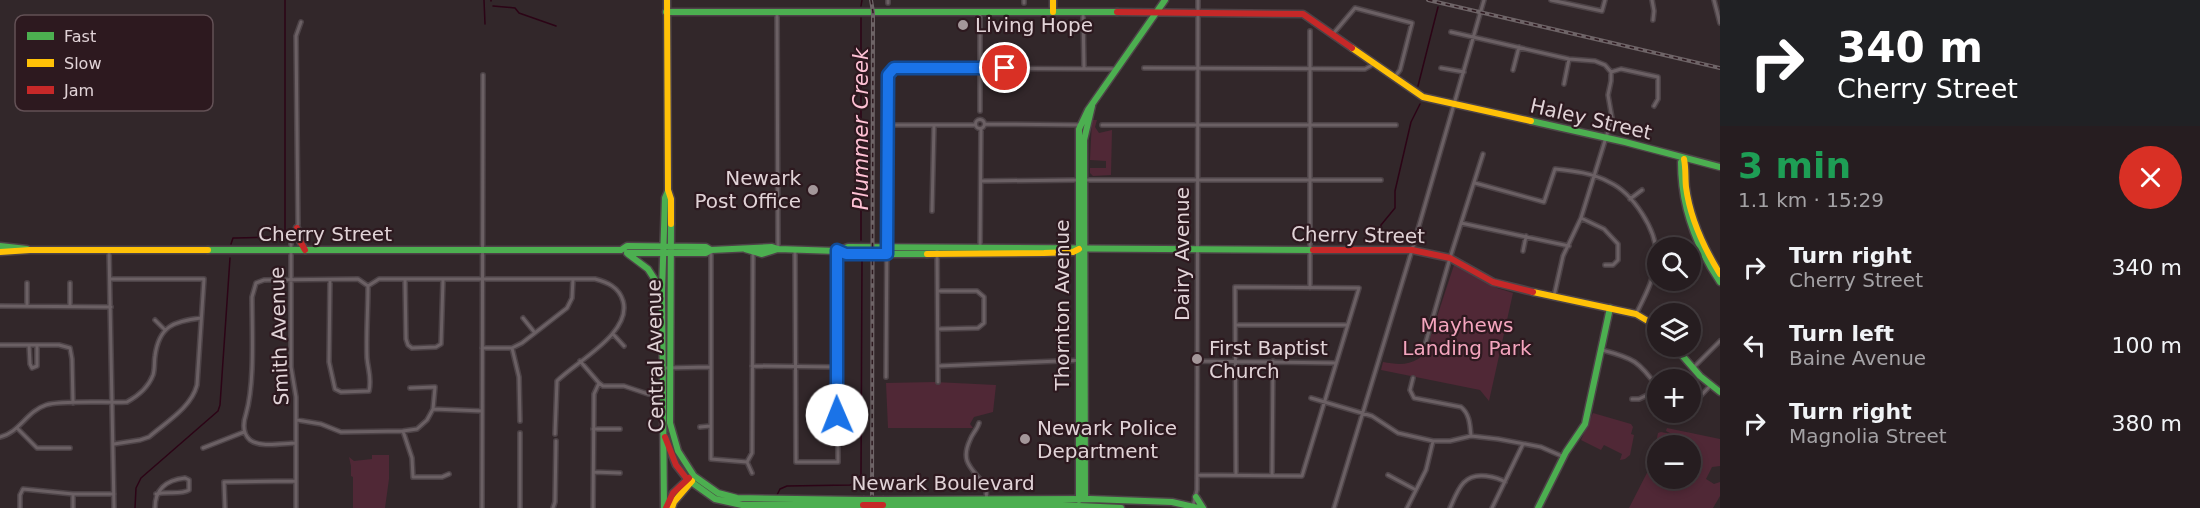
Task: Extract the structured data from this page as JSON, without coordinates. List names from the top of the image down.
{
  "streets": {
    "street": [
      "Haley Street",
      "Cherry Street",
      "Dairy Avenue",
      "Thornton Avenue",
      "Smith Avenue",
      "Central Avenue",
      "Newark Boulevard"
    ]
  },
  "crossings": [
    ["Haley Street", "Dairy Avenue"],
    ["Haley Street", "Thornton Avenue"],
    ["Haley Street", "Central Avenue"],
    ["Cherry Street", "Dairy Avenue"],
    ["Cherry Street", "Thornton Avenue"],
    ["Cherry Street", "Smith Avenue"],
    ["Cherry Street", "Central Avenue"],
    ["Dairy Avenue", "Newark Boulevard"],
    ["Thornton Avenue", "Newark Boulevard"],
    ["Central Avenue", "Newark Boulevard"]
  ],
  "water": ["Plummer Creek"],
  "parks": ["Mayhews Landing Park"],
  "places": [
    "Living Hope",
    "Newark Post Office",
    "First Baptist Church",
    "Newark Police Department"
  ],
  "legend": ["Fast", "Slow", "Jam"],
  "page": {
    "turn": ["340 m", "Cherry Street"],
    "heading": ["3 min", "1.1 km · 15:29"],
    "list": [
      {
        "name": "Turn right",
        "note": "Cherry Street",
        "value": "340 m"
      },
      {
        "name": "Turn left",
        "note": "Baine Avenue",
        "value": "100 m"
      },
      {
        "name": "Turn right",
        "note": "Magnolia Street",
        "value": "380 m"
      }
    ],
    "map_buttons": ["+", "−"]
  }
}
